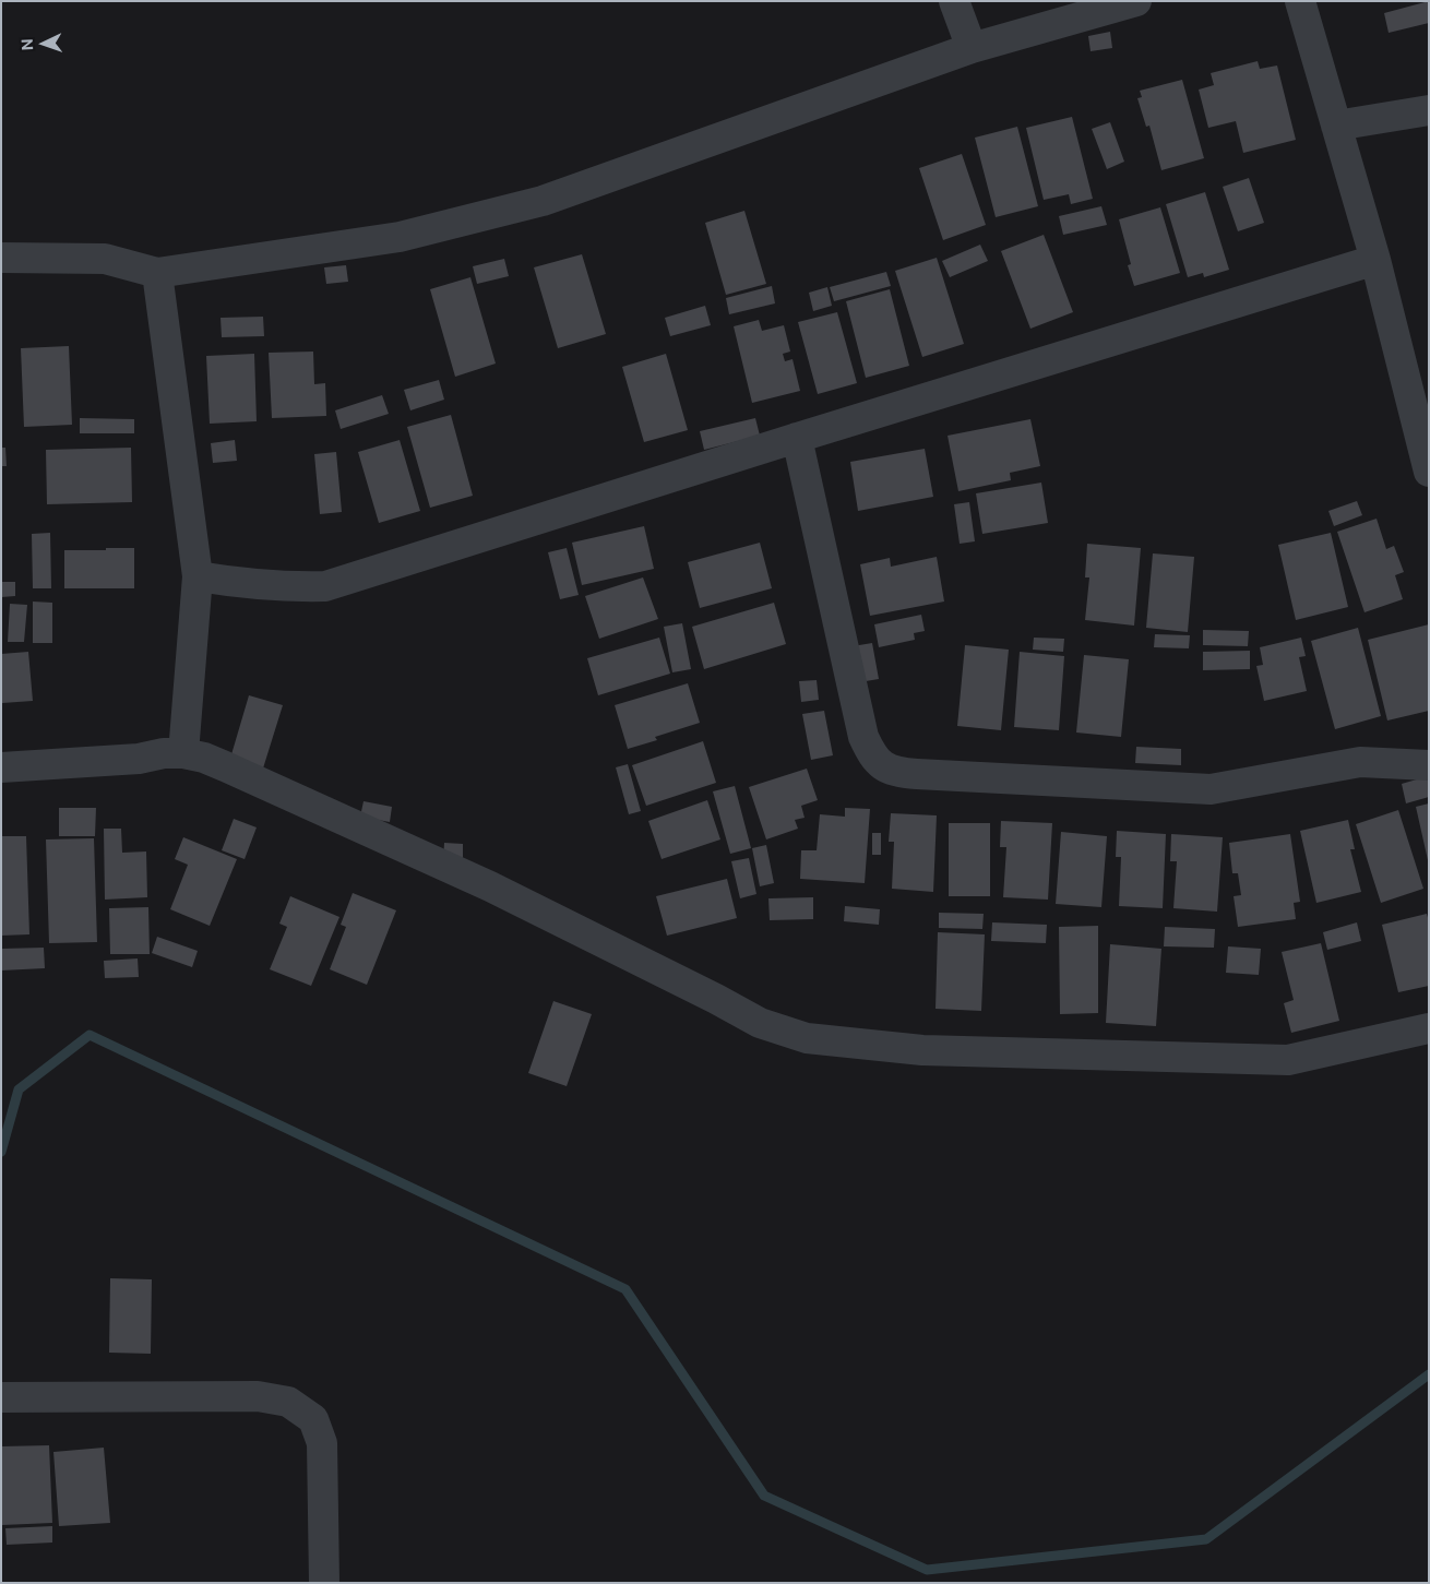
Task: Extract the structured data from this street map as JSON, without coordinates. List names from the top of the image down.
{
  "north": "left"
}
